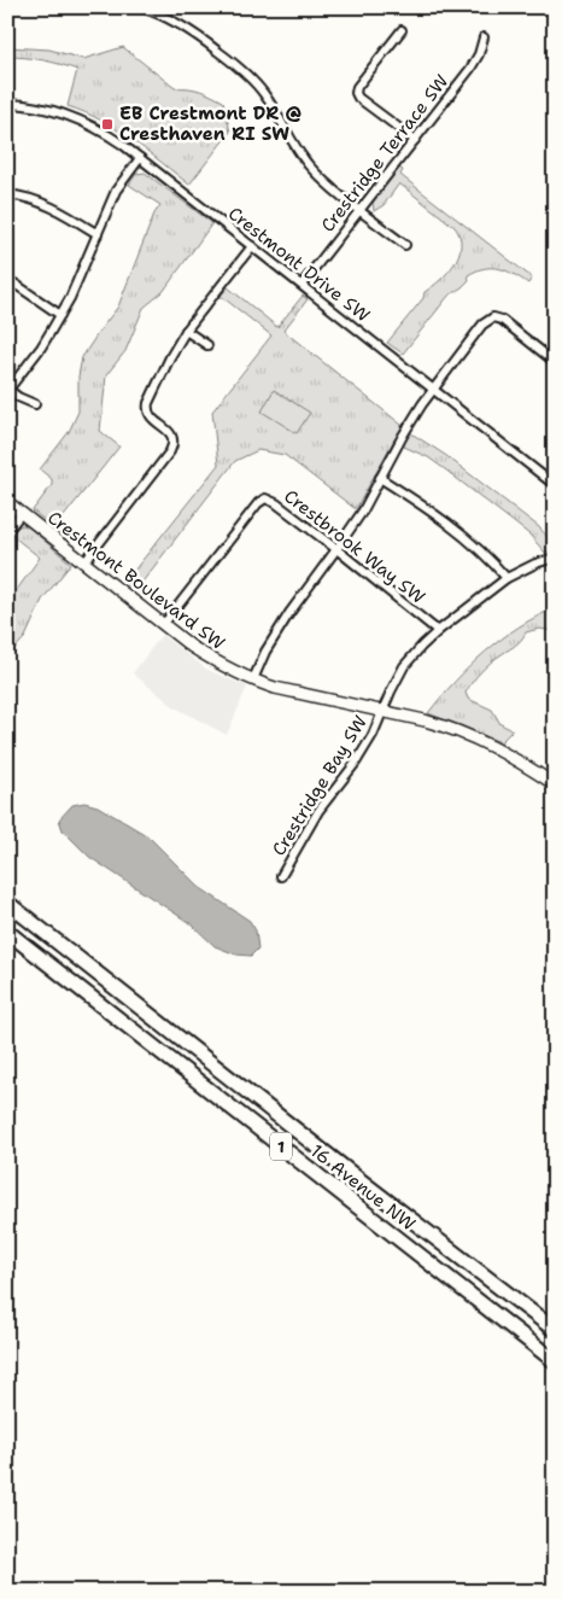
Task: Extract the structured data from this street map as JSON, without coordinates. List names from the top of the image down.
{
  "streets": {
    "highway": ["1", "16 Avenue NW"],
    "street": [
      "Crestridge Terrace SW",
      "Crestmont Drive SW",
      "Crestbrook Way SW",
      "Crestmont Boulevard SW",
      "Crestridge Bay SW"
    ]
  },
  "crossings": [
    ["Crestridge Terrace SW", "Crestmont Drive SW"],
    ["Crestbrook Way SW", "Crestmont Boulevard SW"],
    ["Crestbrook Way SW", "Crestridge Bay SW"],
    ["Crestmont Boulevard SW", "Crestridge Bay SW"]
  ],
  "places": {
    "transit": ["EB Crestmont DR @ Cresthaven RI SW"]
  }
}
